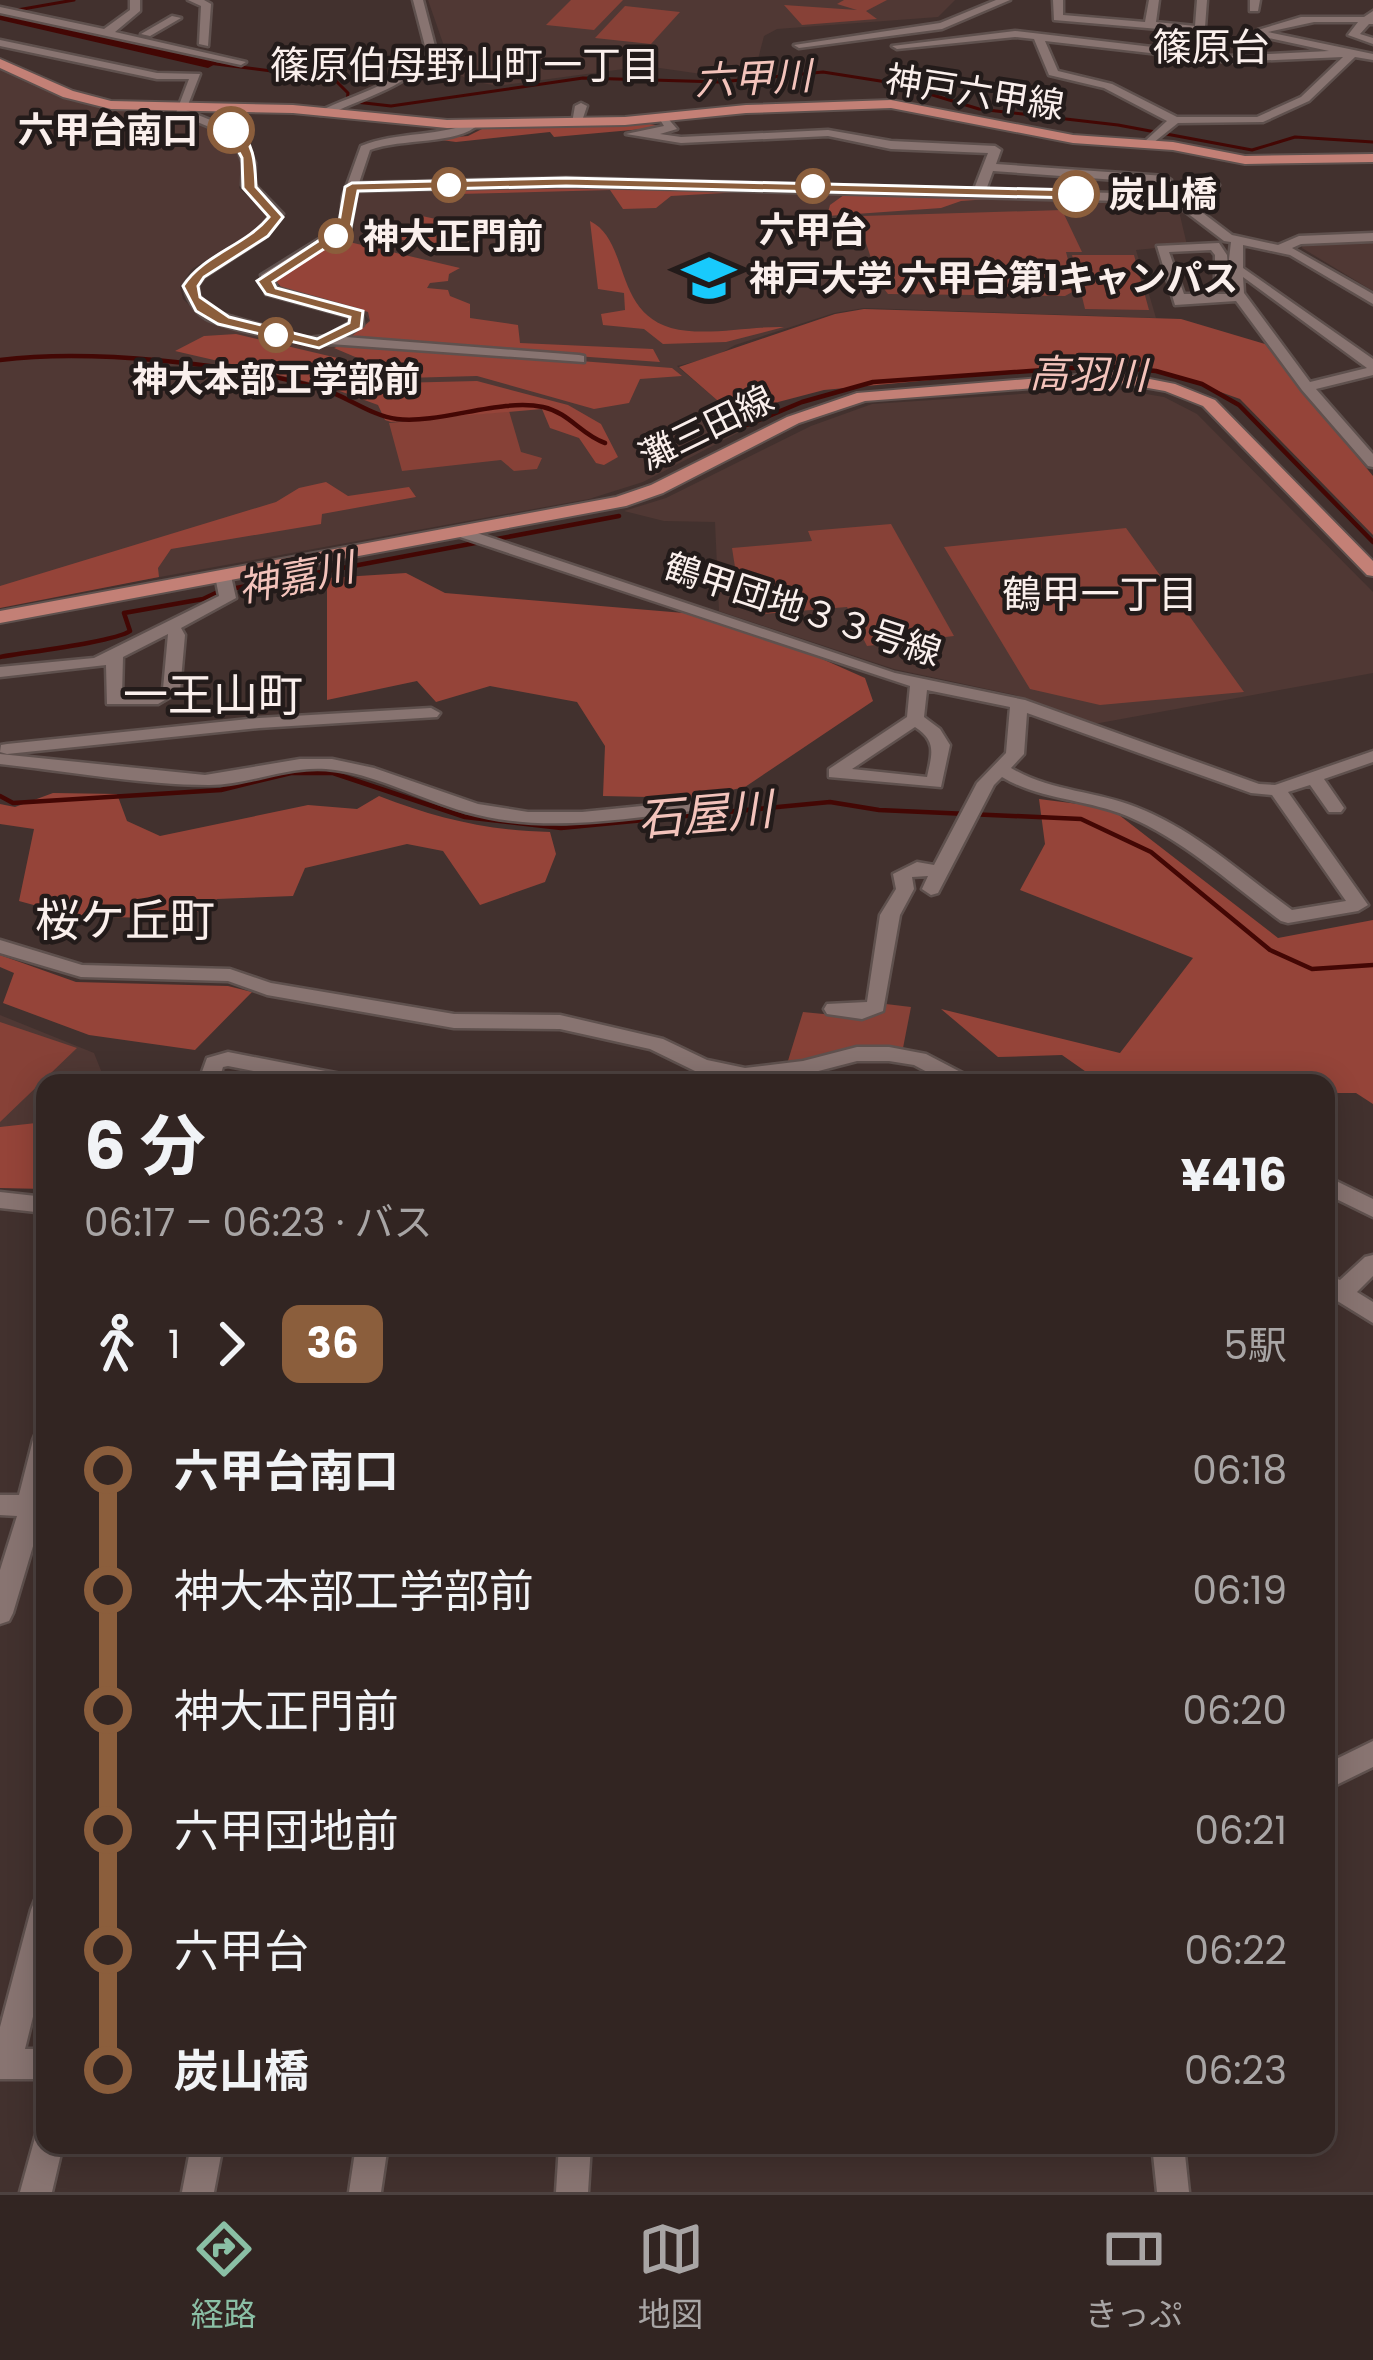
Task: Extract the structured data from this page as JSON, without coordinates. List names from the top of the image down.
{
  "streets": {
    "main road": ["神戸六甲線", "灘三田線"],
    "street": ["鶴甲団地３３号線"]
  },
  "crossings": [
    ["灘三田線", "鶴甲団地３３号線"]
  ],
  "districts": [
    "篠原台",
    "篠原伯母野山町一丁目",
    "鶴甲一丁目",
    "一王山町",
    "桜ケ丘町"
  ],
  "water": [
    "六甲川",
    "高羽川",
    "神嘉川",
    "石屋川"
  ],
  "places": {
    "other": [
      "六甲台南口",
      "六甲台",
      "炭山橋",
      "神大正門前",
      "神大本部工学部前"
    ],
    "school or university": ["神戸大学 六甲台第1キャンパス"]
  },
  "lines": ["bus line 36"],
  "page": {
    "heading": ["6 分", "06:17 – 06:23 · バス", "¥416"],
    "legs": ["1", "36", "5駅"],
    "list": [
      {
        "name": "六甲台南口",
        "value": "06:18"
      },
      {
        "name": "神大本部工学部前",
        "value": "06:19"
      },
      {
        "name": "神大正門前",
        "value": "06:20"
      },
      {
        "name": "六甲団地前",
        "value": "06:21"
      },
      {
        "name": "六甲台",
        "value": "06:22"
      },
      {
        "name": "炭山橋",
        "value": "06:23"
      }
    ],
    "tabs": ["経路", "地図", "きっぷ"]
  }
}
